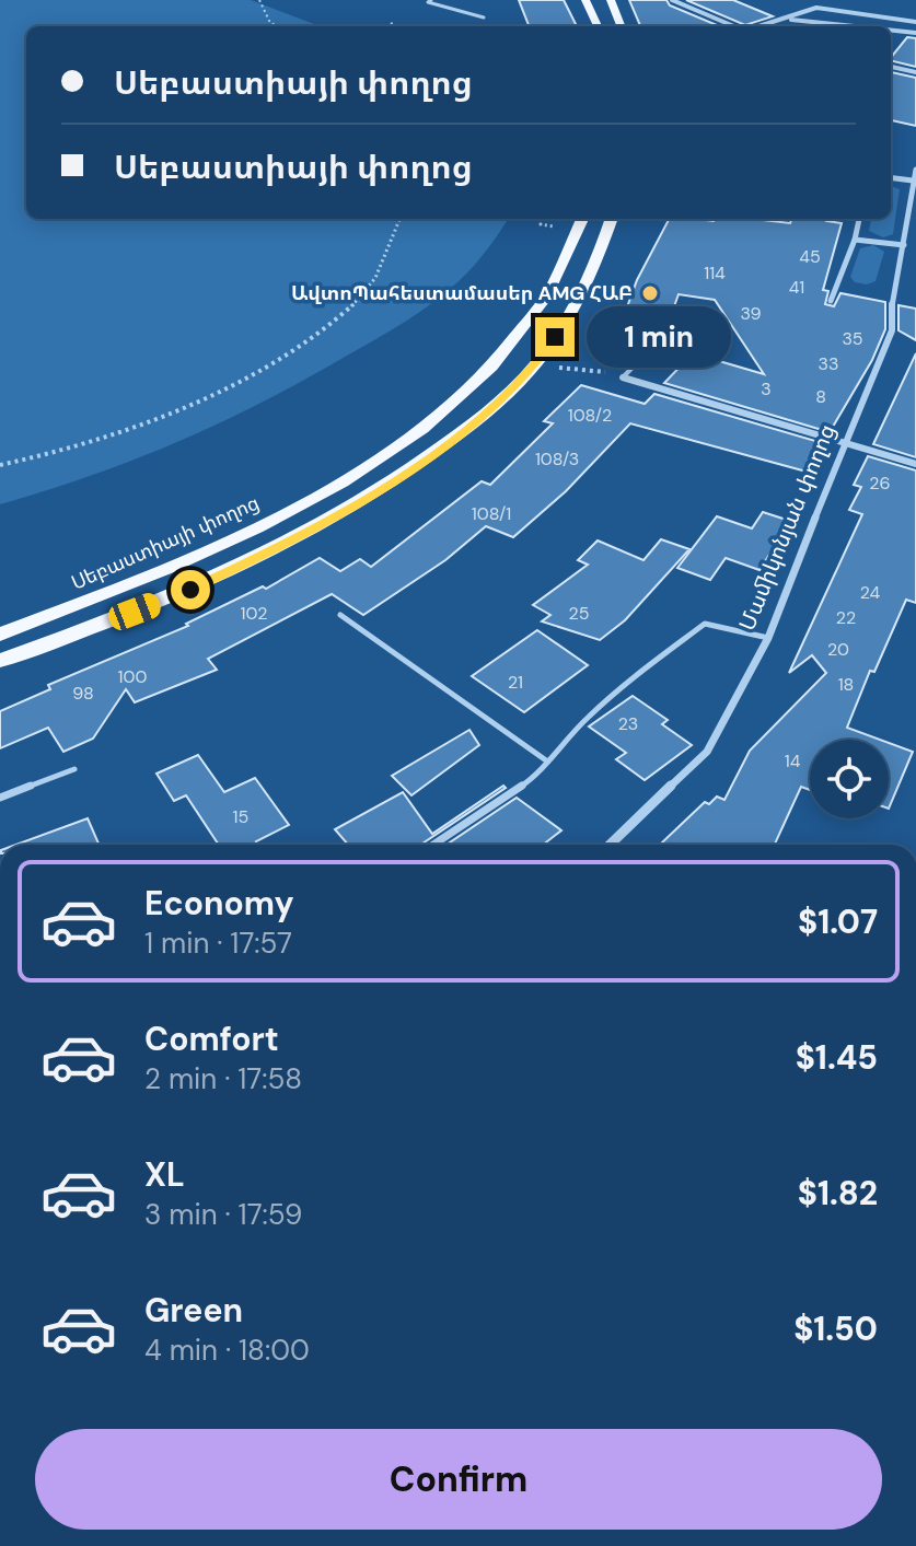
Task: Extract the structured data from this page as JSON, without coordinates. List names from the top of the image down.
{
  "streets": {
    "main road": ["Սեբաստիայի փողոց"],
    "street": ["Մամիկոնյան փողոց"]
  },
  "places": ["ԱվտոՊահեստամասեր AMG ՀԱԲ"],
  "house_numbers": [
    "45",
    "114",
    "41",
    "39",
    "35",
    "33",
    "3",
    "8",
    "108/2",
    "108/3",
    "26",
    "108/1",
    "24",
    "102",
    "25",
    "22",
    "20",
    "100",
    "21",
    "18",
    "98",
    "23",
    "14",
    "15"
  ],
  "page": {
    "banner": ["Սեբաստիայի փողոց", "Սեբաստիայի փողոց"],
    "bubble": "1 min",
    "list": [
      {
        "name": "Economy",
        "note": "1 min · 17:57",
        "value": "$1.07"
      },
      {
        "name": "Comfort",
        "note": "2 min · 17:58",
        "value": "$1.45"
      },
      {
        "name": "XL",
        "note": "3 min · 17:59",
        "value": "$1.82"
      },
      {
        "name": "Green",
        "note": "4 min · 18:00",
        "value": "$1.50"
      }
    ],
    "buttons": "Confirm"
  }
}
